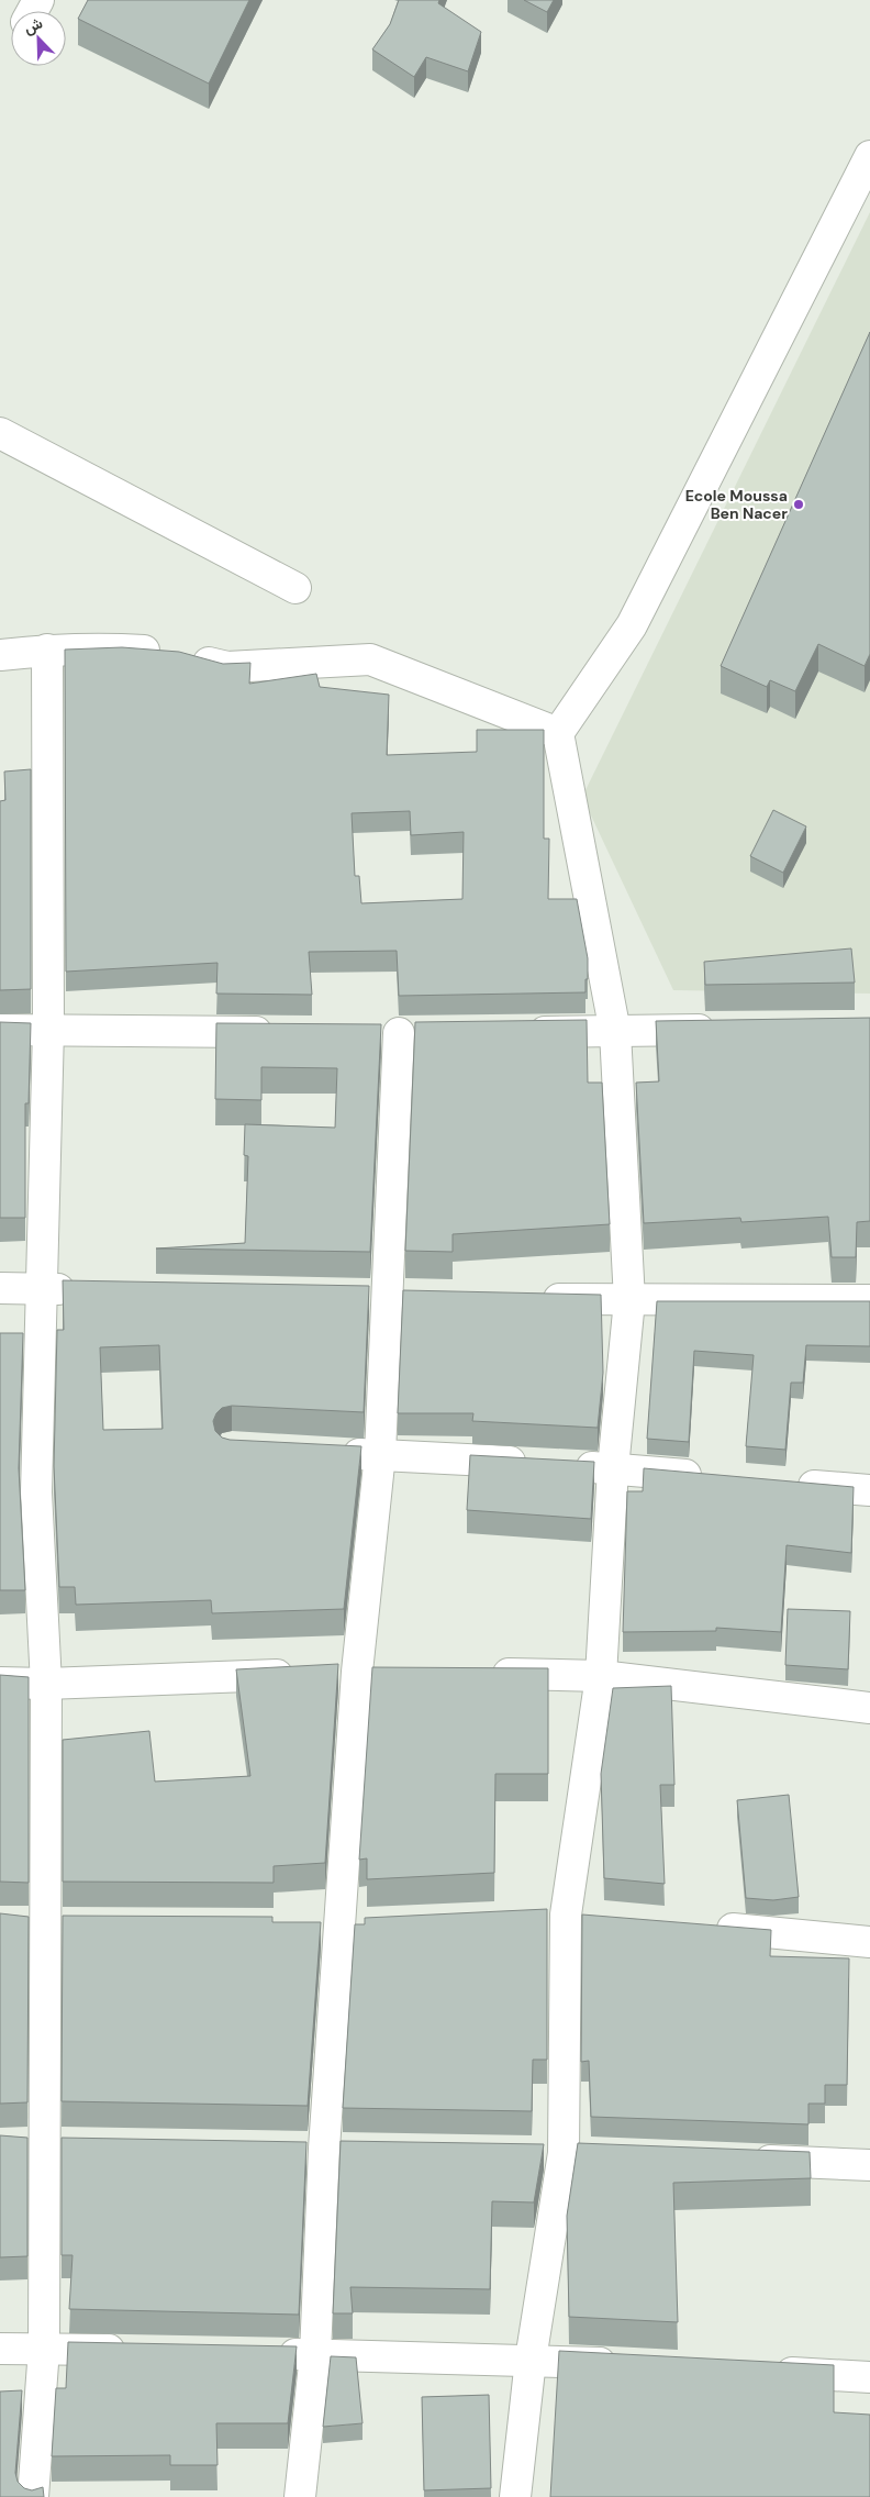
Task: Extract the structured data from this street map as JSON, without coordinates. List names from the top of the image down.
{
  "places": ["Ecole Moussa Ben Nacer"],
  "north": "top left"
}
